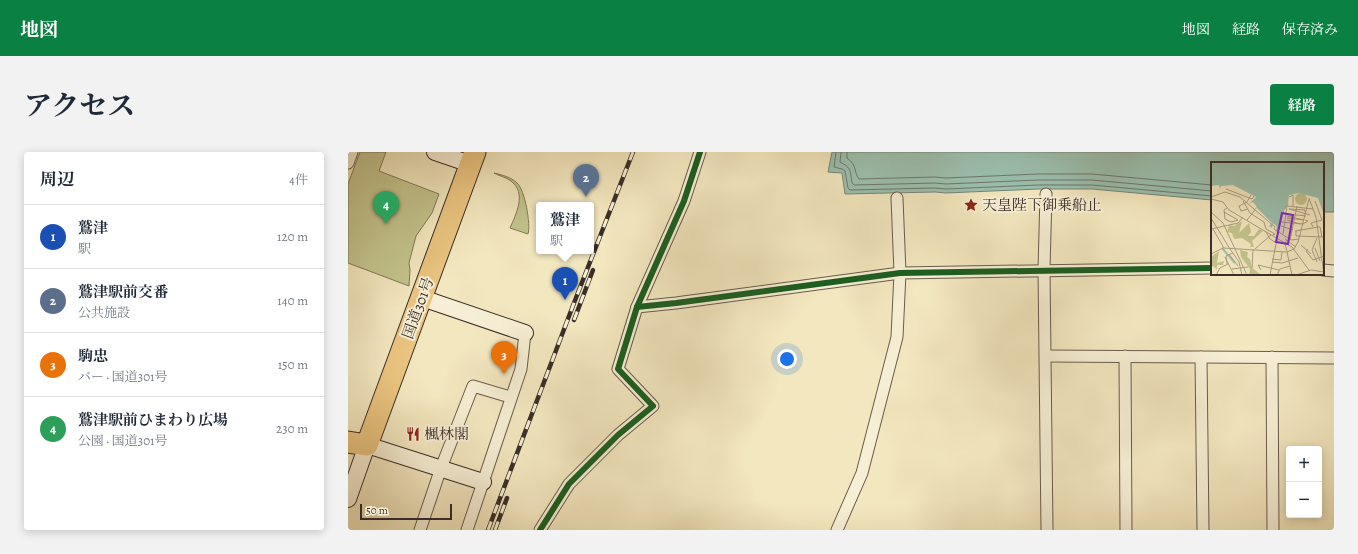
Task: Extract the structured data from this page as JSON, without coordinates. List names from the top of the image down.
{
  "streets": {
    "highway": ["国道301号"]
  },
  "places": {
    "place": ["天皇陛下御乗船止"],
    "restaurant": ["楓林閣"]
  },
  "scale_bar": "50 m",
  "page": {
    "header": "地図",
    "nav": ["地図", "経路", "保存済み"],
    "title": "アクセス",
    "buttons": "経路",
    "heading": ["周辺", "4件"],
    "pins": [
      "2",
      "4",
      "1",
      "3"
    ],
    "popup": ["鷲津", "駅"],
    "list": [
      {
        "mark": "1",
        "name": "鷲津",
        "note": "駅",
        "value": "120 m"
      },
      {
        "mark": "2",
        "name": "鷲津駅前交番",
        "note": "公共施設",
        "value": "140 m"
      },
      {
        "mark": "3",
        "name": "駒忠",
        "note": "バー · 国道301号",
        "value": "150 m"
      },
      {
        "mark": "4",
        "name": "鷲津駅前ひまわり広場",
        "note": "公園 · 国道301号",
        "value": "230 m"
      }
    ],
    "map_buttons": ["+", "−"],
    "scale": "50 m"
  }
}
